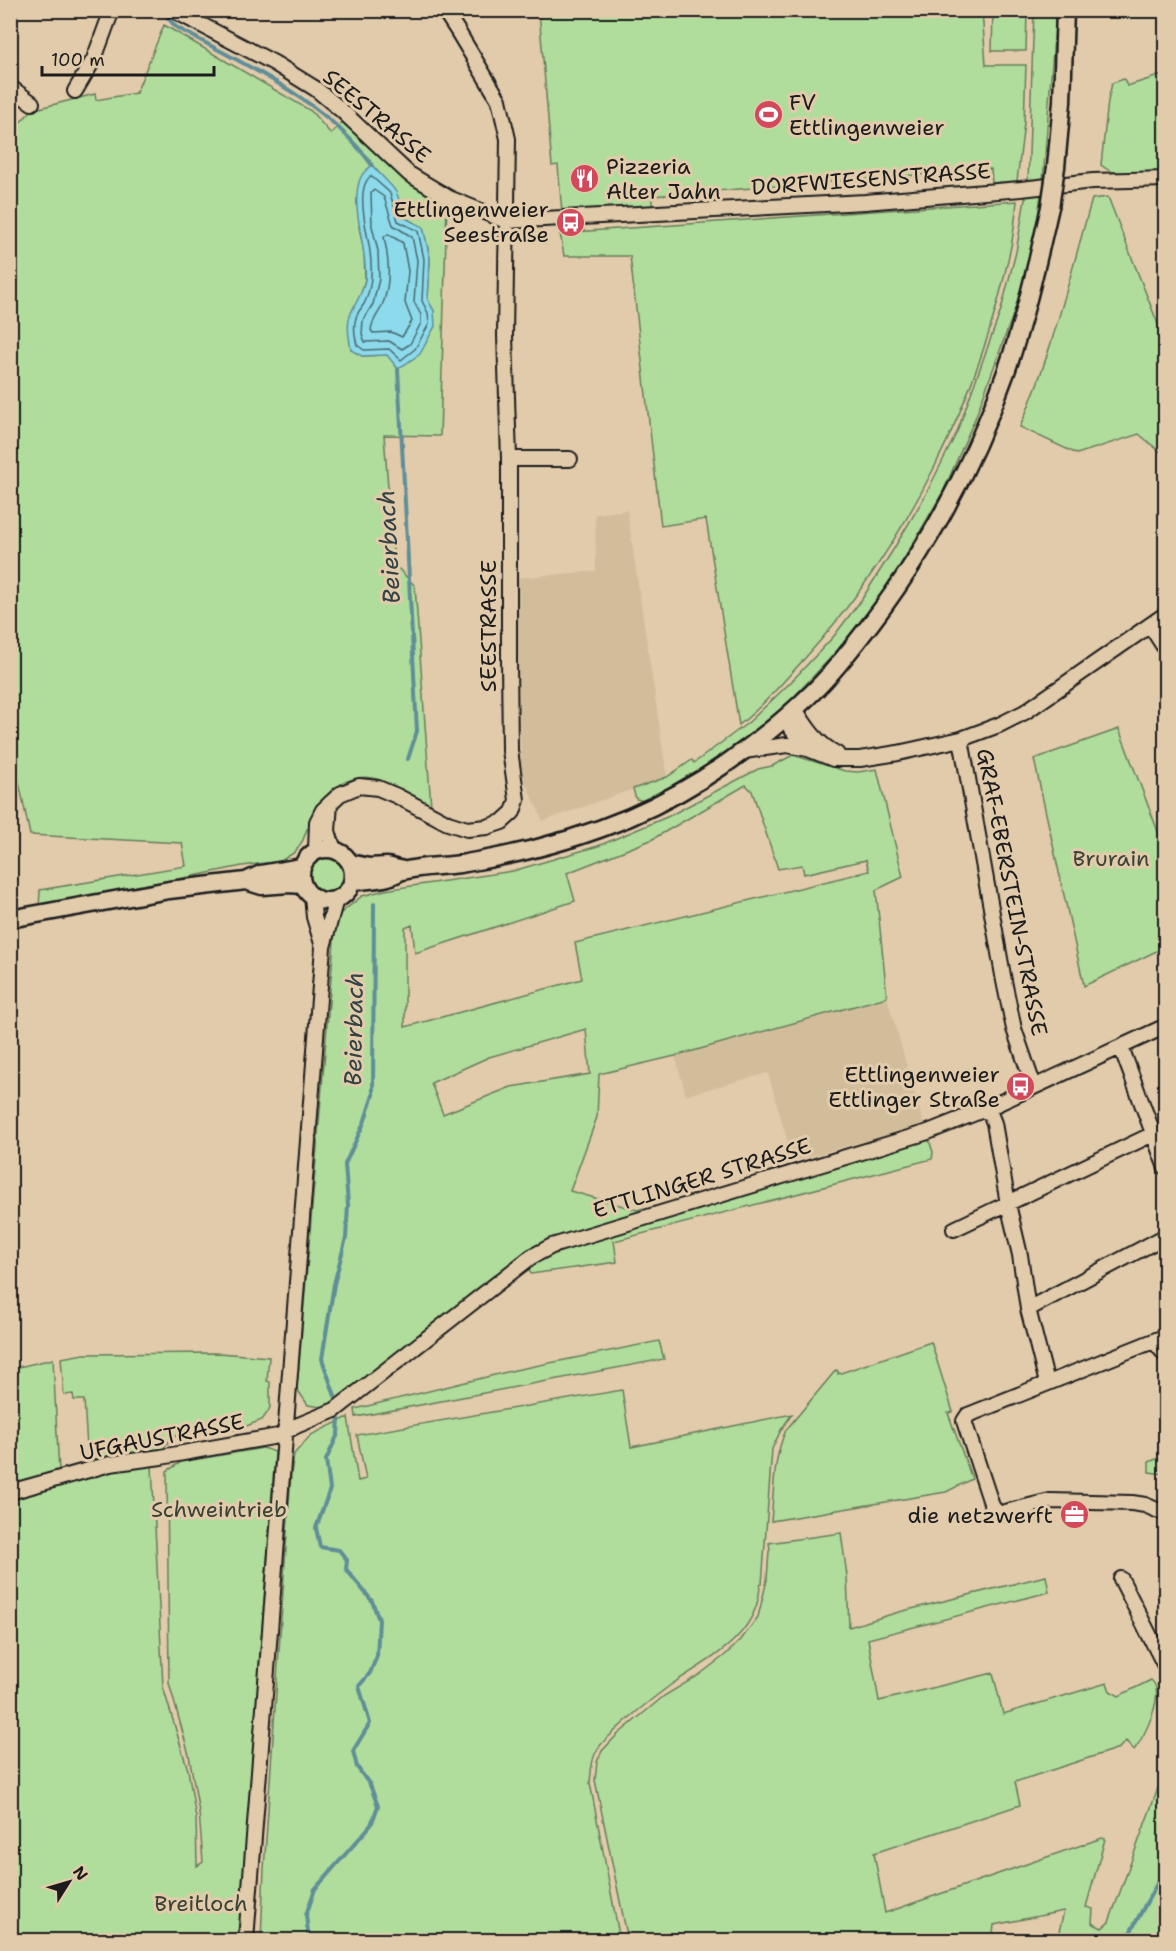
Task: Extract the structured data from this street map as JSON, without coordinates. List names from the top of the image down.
{
  "streets": {
    "street": [
      "SEESTRASSE",
      "DORFWIESENSTRASSE",
      "GRAF-EBERSTEIN-STRASSE",
      "ETTLINGER STRASSE",
      "UFGAUSTRASSE"
    ]
  },
  "crossings": [
    ["SEESTRASSE", "DORFWIESENSTRASSE"],
    ["GRAF-EBERSTEIN-STRASSE", "ETTLINGER STRASSE"],
    ["ETTLINGER STRASSE", "UFGAUSTRASSE"]
  ],
  "water": ["Beierbach"],
  "parks": ["Brurain", "Schweintrieb", "Breitloch"],
  "places": {
    "sports": ["FV Ettlingenweier"],
    "restaurant": ["Pizzeria Alter Jahn"],
    "bus stop": ["Ettlingenweier Seestraße", "Ettlingenweier Ettlinger Straße"],
    "office": ["die netzwerft"]
  },
  "scale_bar": "100 m",
  "north": "top right"
}
